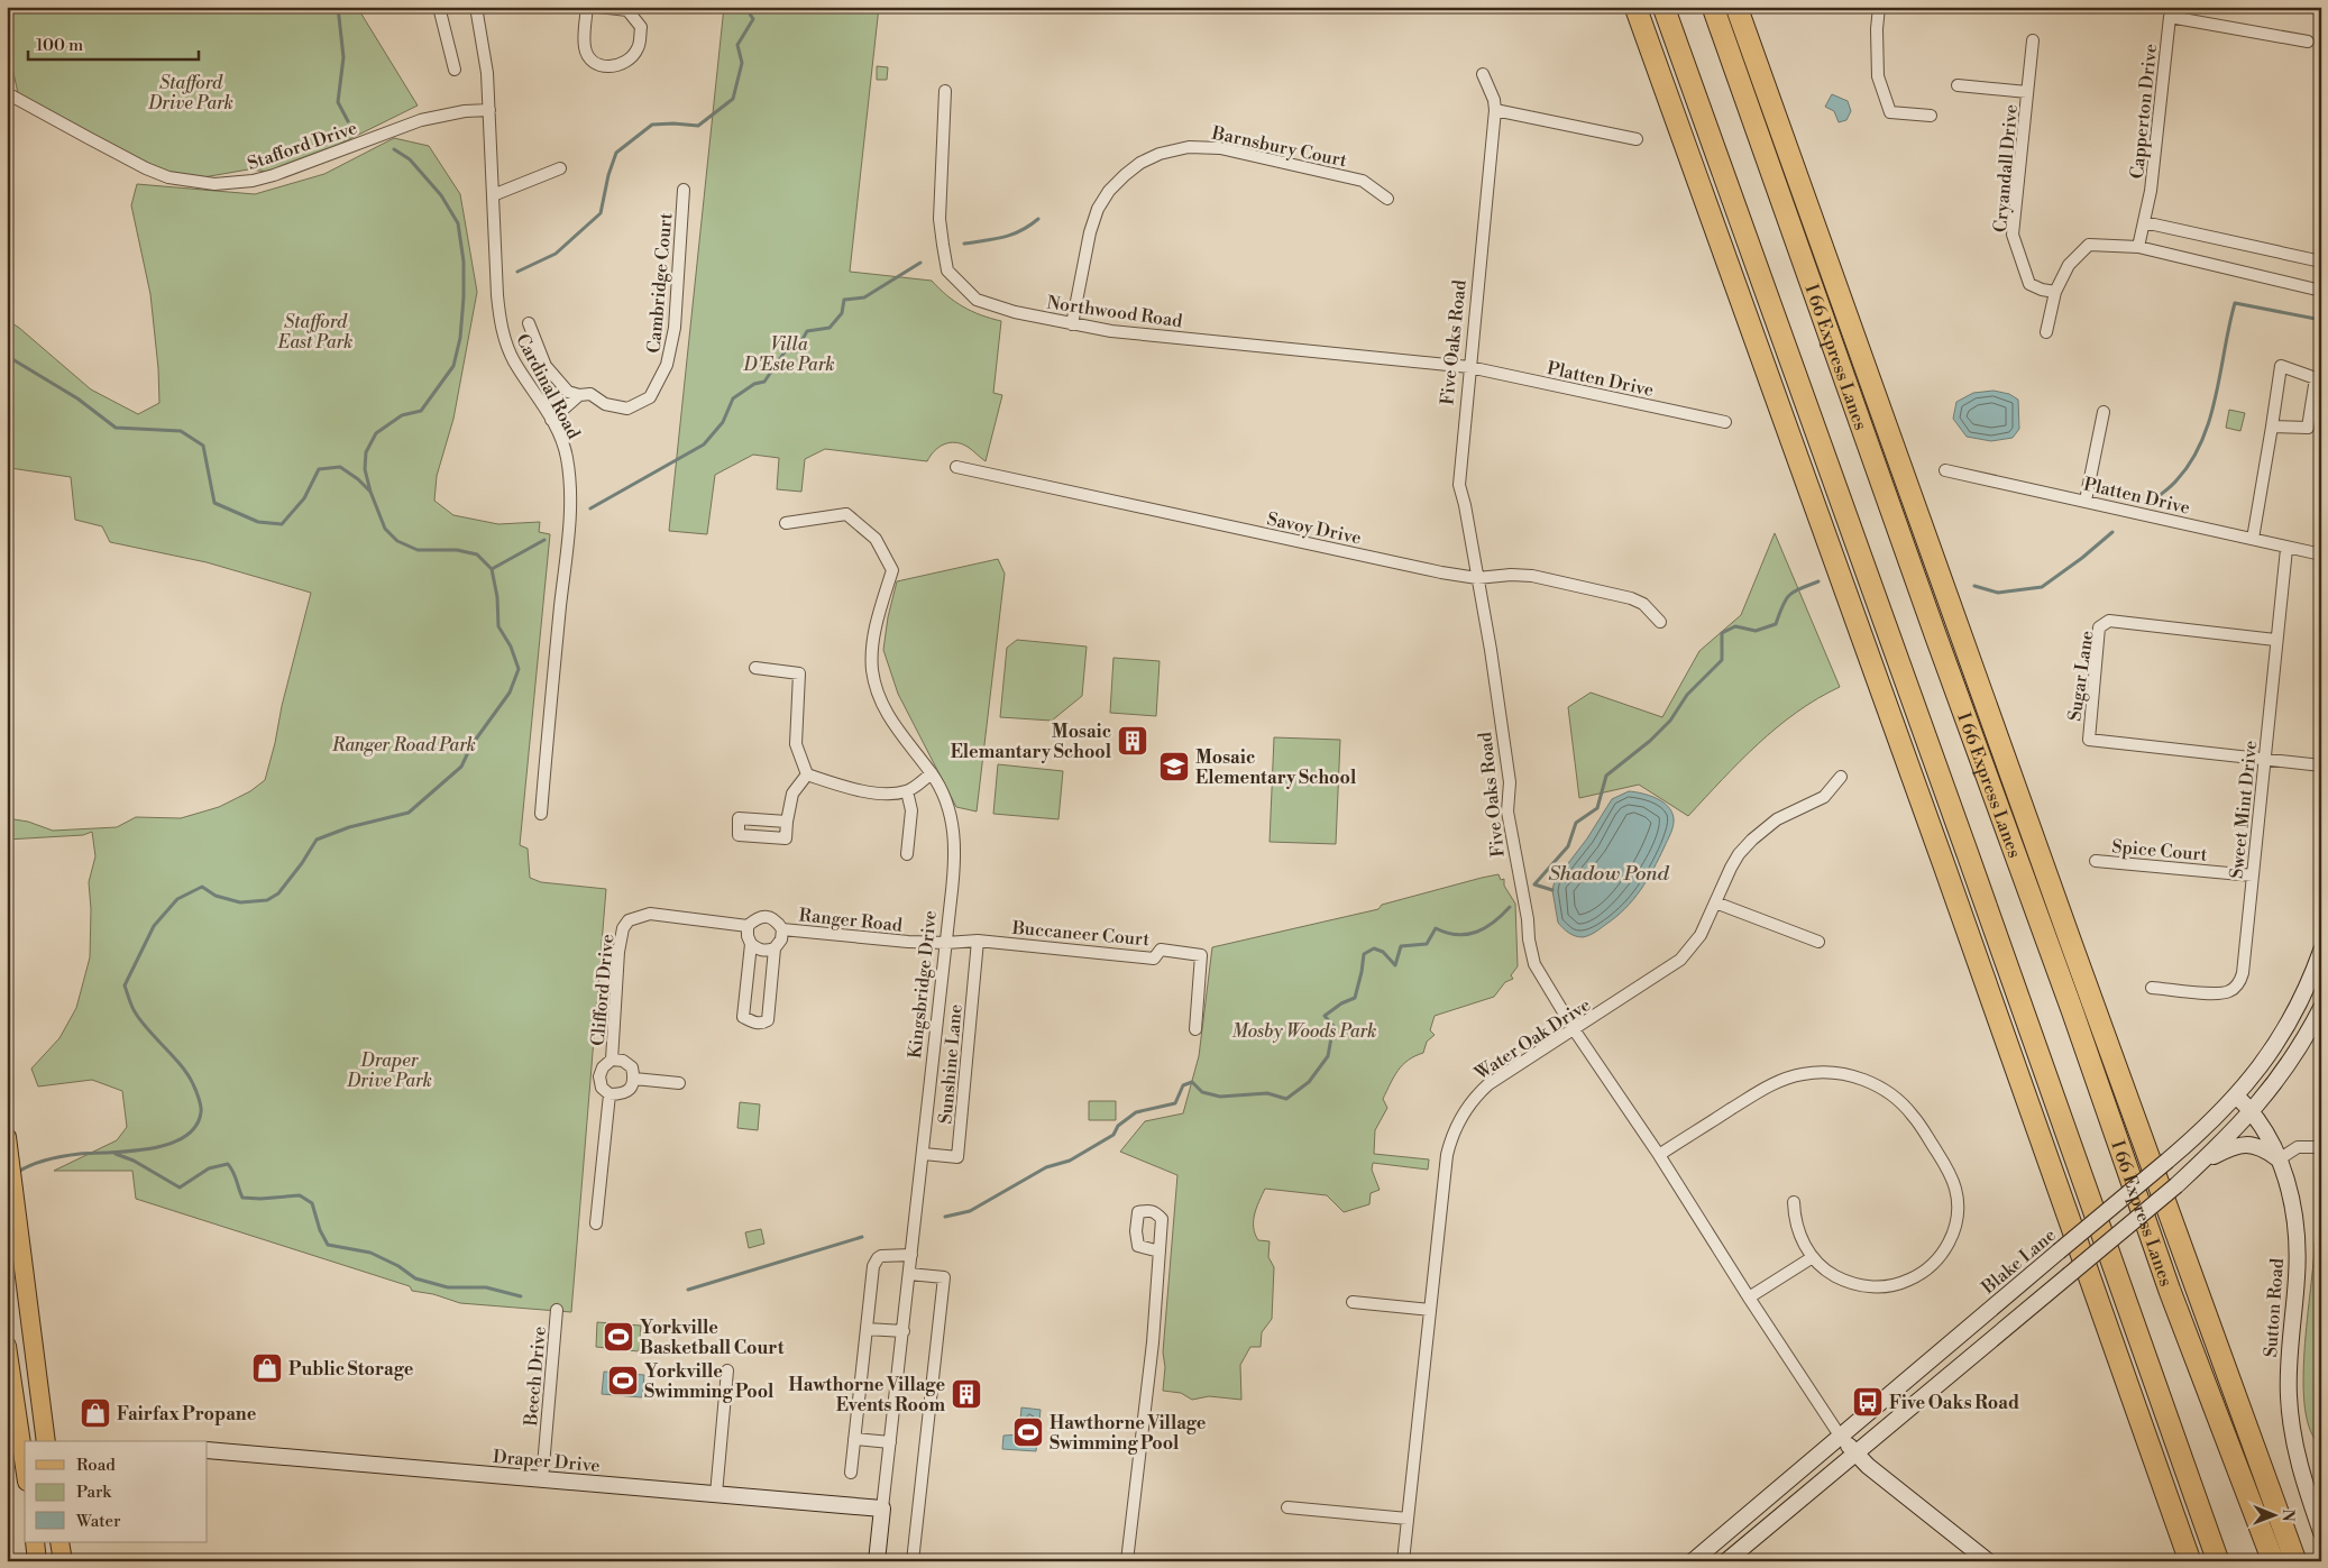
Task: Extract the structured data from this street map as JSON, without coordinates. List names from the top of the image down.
{
  "streets": {
    "highway": ["I 66 Express Lanes"],
    "main road": [
      "Five Oaks Road",
      "Kingsbridge Drive",
      "Blake Lane",
      "Sutton Road",
      "Draper Drive"
    ],
    "street": [
      "Capperton Drive",
      "Stafford Drive",
      "Barnsbury Court",
      "Cryandall Drive",
      "Cambridge Court",
      "Northwood Road",
      "Platten Drive",
      "Cardinal Road",
      "Savoy Drive",
      "Sugar Lane",
      "Sweet Mint Drive",
      "Spice Court",
      "Ranger Road",
      "Buccaneer Court",
      "Clifford Drive",
      "Water Oak Drive",
      "Sunshine Lane",
      "Beech Drive"
    ]
  },
  "crossings": [
    ["Stafford Drive", "Cardinal Road"],
    ["Barnsbury Court", "Northwood Road"],
    ["Northwood Road", "Five Oaks Road"],
    ["Northwood Road", "Platten Drive"],
    ["Five Oaks Road", "Platten Drive"],
    ["Five Oaks Road", "Savoy Drive"],
    ["Five Oaks Road", "Water Oak Drive"],
    ["Five Oaks Road", "Blake Lane"],
    ["Platten Drive", "Sweet Mint Drive"],
    ["Sugar Lane", "Sweet Mint Drive"],
    ["Sweet Mint Drive", "Spice Court"],
    ["Ranger Road", "Buccaneer Court"],
    ["Ranger Road", "Kingsbridge Drive"],
    ["Ranger Road", "Clifford Drive"],
    ["Buccaneer Court", "Kingsbridge Drive"],
    ["Buccaneer Court", "Sunshine Lane"],
    ["Kingsbridge Drive", "Sunshine Lane"],
    ["Kingsbridge Drive", "Draper Drive"],
    ["Blake Lane", "Sutton Road"],
    ["Beech Drive", "Draper Drive"]
  ],
  "water": ["Shadow Pond"],
  "parks": [
    "Stafford Drive Park",
    "Stafford East Park",
    "Villa D'Este Park",
    "Ranger Road Park",
    "Mosby Woods Park",
    "Draper Drive Park"
  ],
  "places": {
    "building": ["Mosaic Elemantary School", "Hawthorne Village Events Room"],
    "school or university": ["Mosaic Elementary School"],
    "sports": ["Yorkville Basketball Court", "Yorkville Swimming Pool", "Hawthorne Village Swimming Pool"],
    "shop": ["Public Storage", "Fairfax Propane"],
    "bus stop": ["Five Oaks Road"]
  },
  "legend": ["Road", "Park", "Water"],
  "scale_bar": "100 m",
  "north": "right"
}
